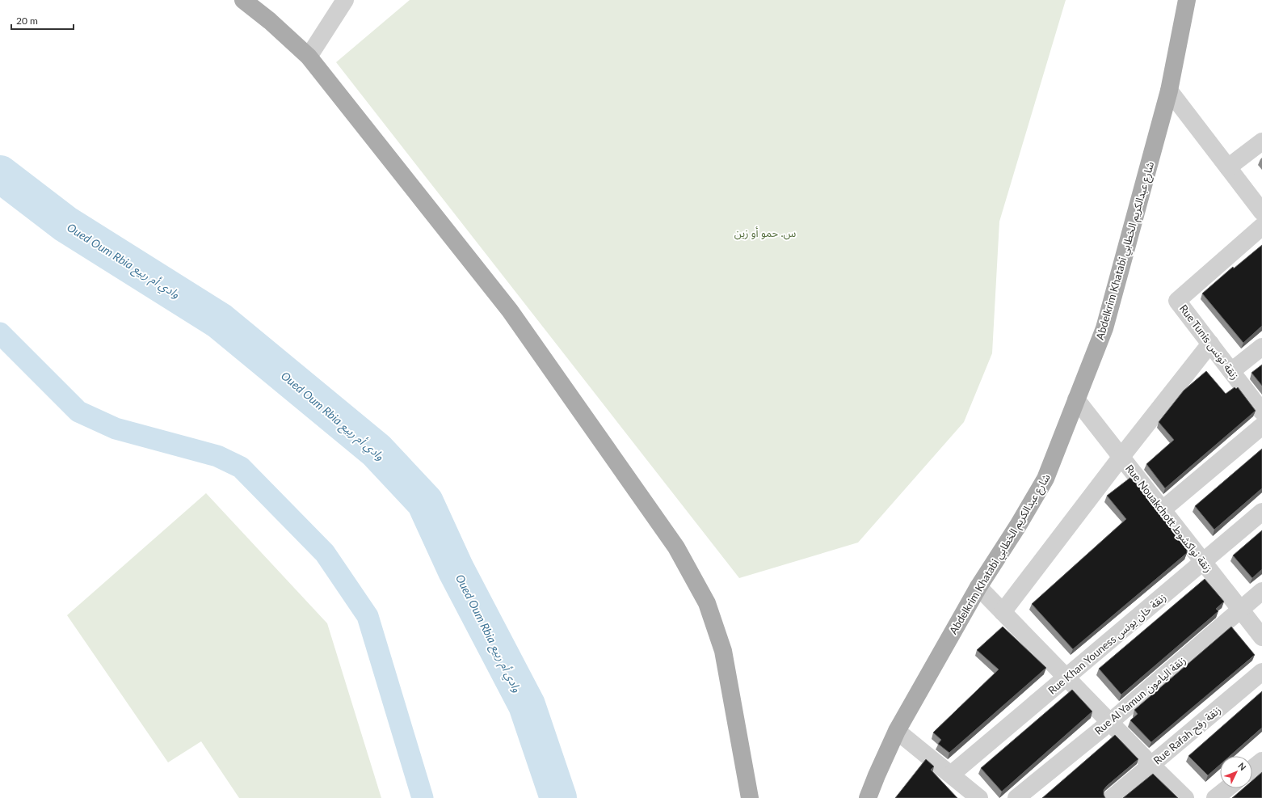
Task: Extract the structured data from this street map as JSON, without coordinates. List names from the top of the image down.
{
  "streets": {
    "main road": ["Abdelkrim Khatabi شارع عبدالكريم الخطابي"],
    "street": [
      "Rue Tunis زنقة تونس",
      "Rue Nouakchott زنقة نواكشوط",
      "Rue Khan Youness زنقة خان يونس",
      "Rue Al Yamun زنقة اليامون",
      "Rue Rafah زنقة رفح"
    ]
  },
  "crossings": [
    ["Abdelkrim Khatabi شارع عبدالكريم الخطابي", "Rue Nouakchott زنقة نواكشوط"],
    ["Rue Nouakchott زنقة نواكشوط", "Rue Khan Youness زنقة خان يونس"],
    ["Rue Nouakchott زنقة نواكشوط", "Rue Al Yamun زنقة اليامون"]
  ],
  "water": ["Oued Oum Rbia وادي أم ربيع"],
  "parks": ["س. حمو أو زين"],
  "scale_bar": "20 m",
  "north": "top right"
}
